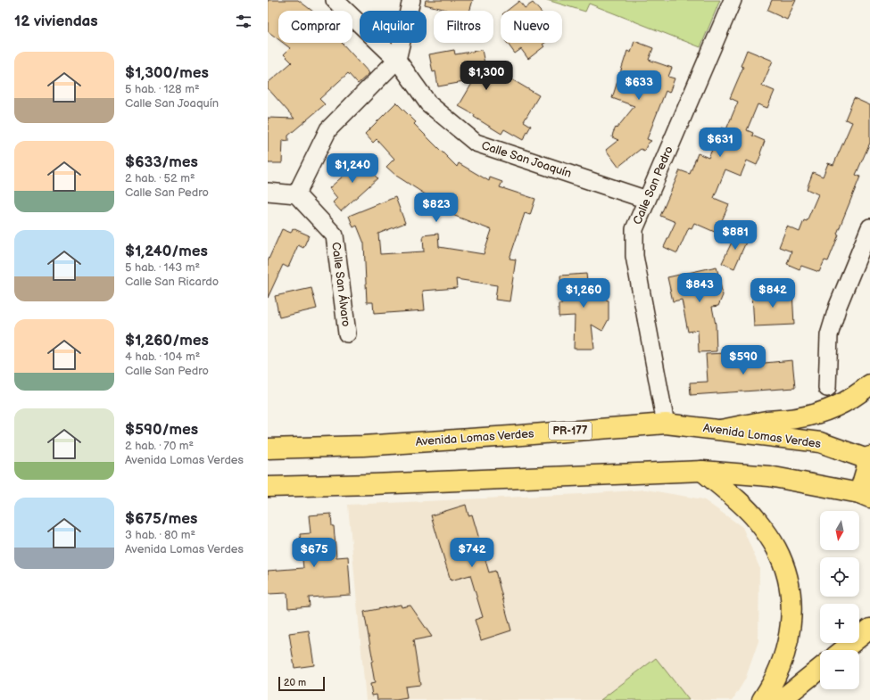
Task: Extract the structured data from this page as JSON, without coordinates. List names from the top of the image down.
{
  "streets": {
    "main road": ["PR-177", "Avenida Lomas Verdes"],
    "street": ["Calle San Joaquín", "Calle San Pedro", "Calle San Álvaro"]
  },
  "crossings": [
    ["Calle San Joaquín", "Calle San Pedro"],
    ["Calle San Pedro", "Avenida Lomas Verdes"]
  ],
  "scale_bar": "20 m",
  "north": "bottom",
  "page": {
    "heading": "12 viviendas",
    "chip": [
      "Comprar",
      "Alquilar",
      "Filtros",
      "Nuevo"
    ],
    "list": [
      {
        "name": "$1,300/mes",
        "note": "5 hab. · 128 m² · Calle San Joaquín"
      },
      {
        "name": "$633/mes",
        "note": "2 hab. · 52 m² · Calle San Pedro"
      },
      {
        "name": "$1,240/mes",
        "note": "5 hab. · 143 m² · Calle San Ricardo"
      },
      {
        "name": "$1,260/mes",
        "note": "4 hab. · 104 m² · Calle San Pedro"
      },
      {
        "name": "$590/mes",
        "note": "2 hab. · 70 m² · Avenida Lomas Verdes"
      },
      {
        "name": "$675/mes",
        "note": "3 hab. · 80 m² · Avenida Lomas Verdes"
      }
    ],
    "price": [
      "$1,300",
      "$633",
      "$631",
      "$1,240",
      "$823",
      "$881",
      "$843",
      "$1,260",
      "$842",
      "$590",
      "$675",
      "$742"
    ],
    "map_buttons": ["+", "−"],
    "scale": "20 m"
  }
}
